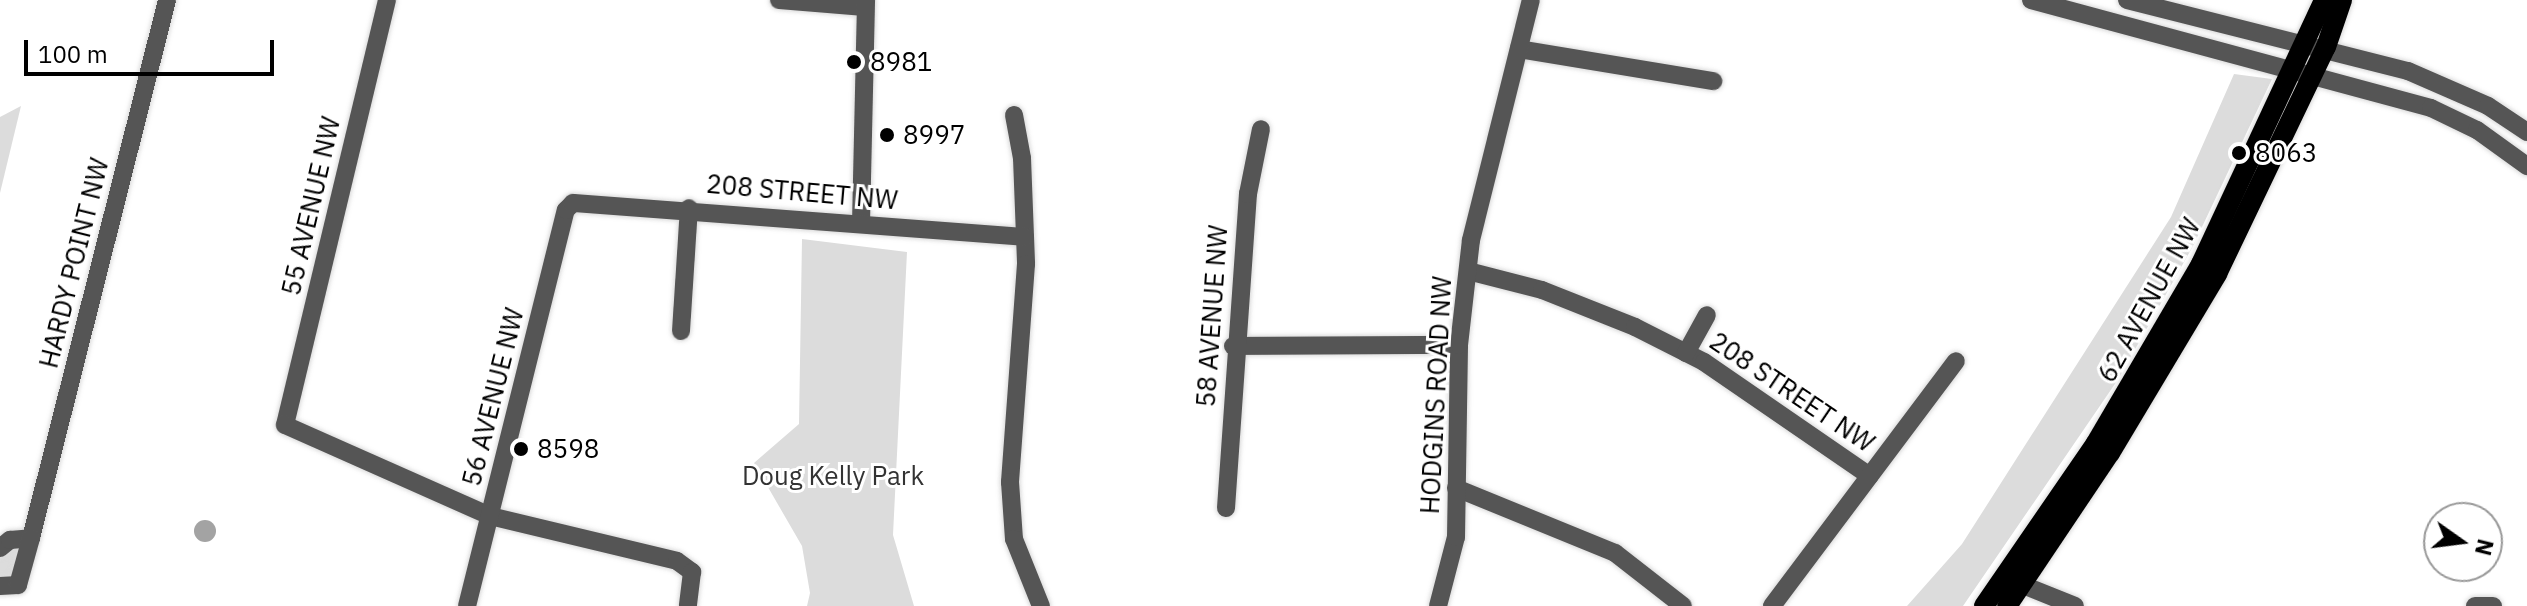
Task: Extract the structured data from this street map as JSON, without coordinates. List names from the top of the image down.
{
  "streets": {
    "main road": ["62 AVENUE NW"],
    "street": [
      "208 STREET NW",
      "55 AVENUE NW",
      "HARDY POINT NW",
      "58 AVENUE NW",
      "HODGINS ROAD NW",
      "56 AVENUE NW"
    ]
  },
  "crossings": [
    ["208 STREET NW", "HODGINS ROAD NW"],
    ["208 STREET NW", "56 AVENUE NW"],
    ["55 AVENUE NW", "56 AVENUE NW"]
  ],
  "parks": ["Doug Kelly Park"],
  "places": [
    "8981",
    "8997",
    "8063",
    "8598"
  ],
  "scale_bar": "100 m",
  "north": "right"
}
